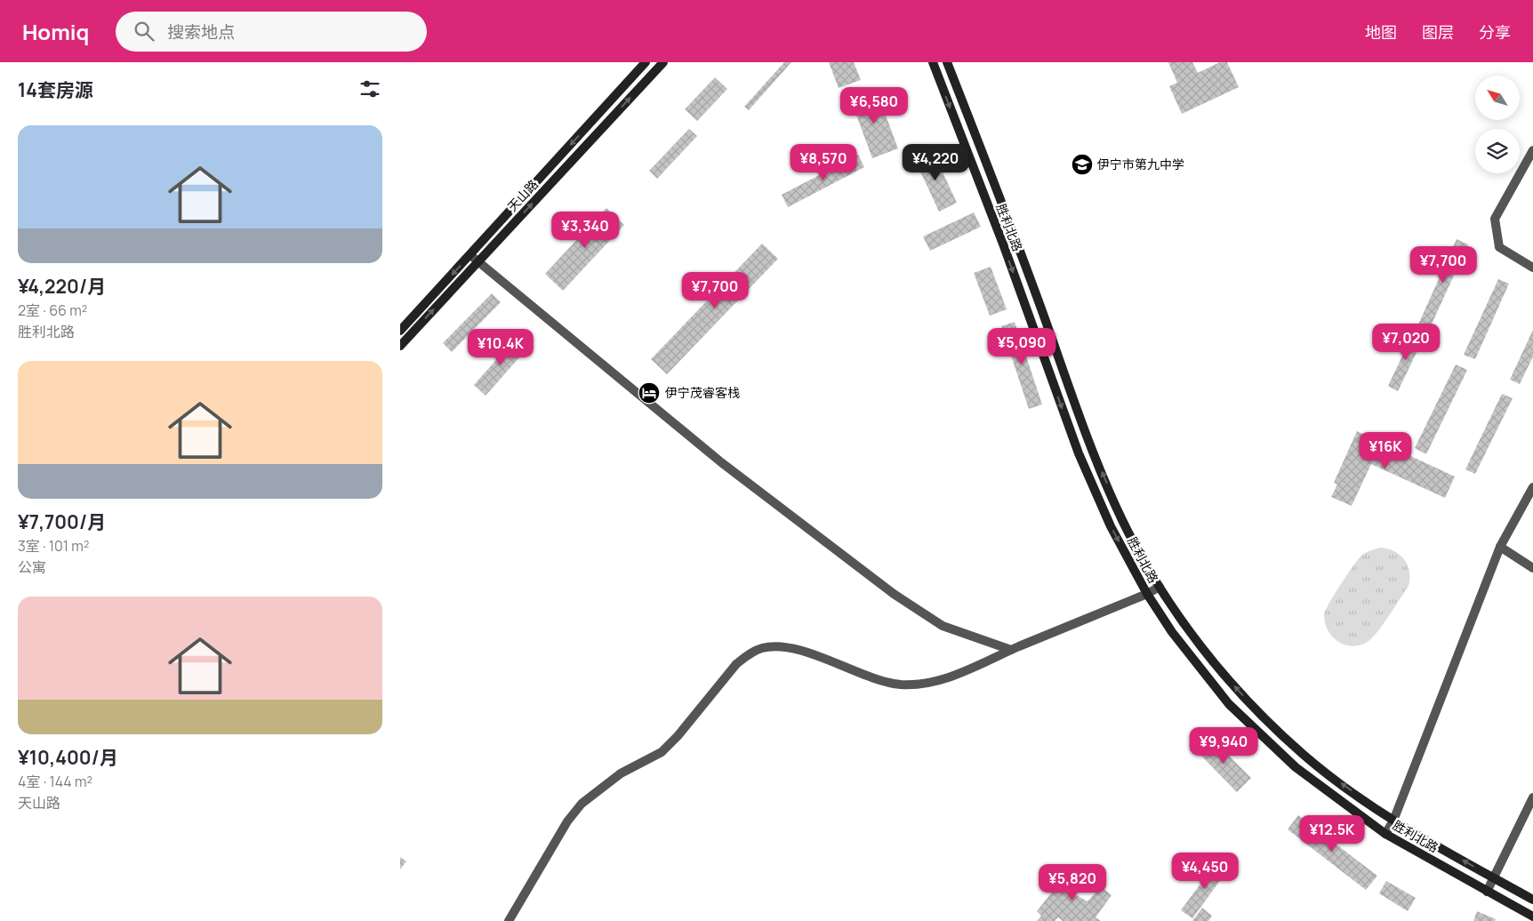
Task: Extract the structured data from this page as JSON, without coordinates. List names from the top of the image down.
{
  "streets": {
    "main road": ["天山路", "胜利北路"]
  },
  "places": {
    "school or university": ["伊宁市第九中学"],
    "hotel": ["伊宁茂睿客栈"]
  },
  "north": "top left",
  "page": {
    "header": "Homiq",
    "search": "搜索地点",
    "nav": ["地图", "图层", "分享"],
    "heading": "14套房源",
    "price": [
      "¥6,580",
      "¥8,570",
      "¥4,220",
      "¥3,340",
      "¥7,700",
      "¥7,700",
      "¥7,020",
      "¥5,090",
      "¥10.4K",
      "¥16K",
      "¥9,940",
      "¥12.5K",
      "¥4,450",
      "¥5,820"
    ],
    "list": [
      {
        "name": "¥4,220/月",
        "note": "2室 · 66 m² · 胜利北路"
      },
      {
        "name": "¥7,700/月",
        "note": "3室 · 101 m² · 公寓"
      },
      {
        "name": "¥10,400/月",
        "note": "4室 · 144 m² · 天山路"
      }
    ]
  }
}
